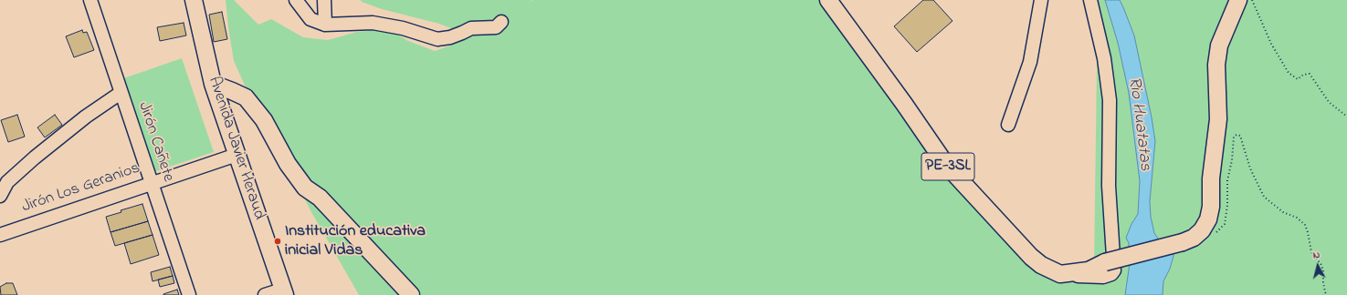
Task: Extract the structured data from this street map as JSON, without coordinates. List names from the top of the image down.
{
  "streets": {
    "main road": ["Avenida Javier Heraud", "PE-3SL"],
    "street": ["Jirón Cañete", "Jirón Los Geranios"]
  },
  "crossings": [
    ["Jirón Cañete", "Jirón Los Geranios"],
    ["Avenida Javier Heraud", "Jirón Los Geranios"]
  ],
  "water": ["Rio Huatatas"],
  "places": ["Institución educativa inicial Vidas"],
  "north": "top"
}
